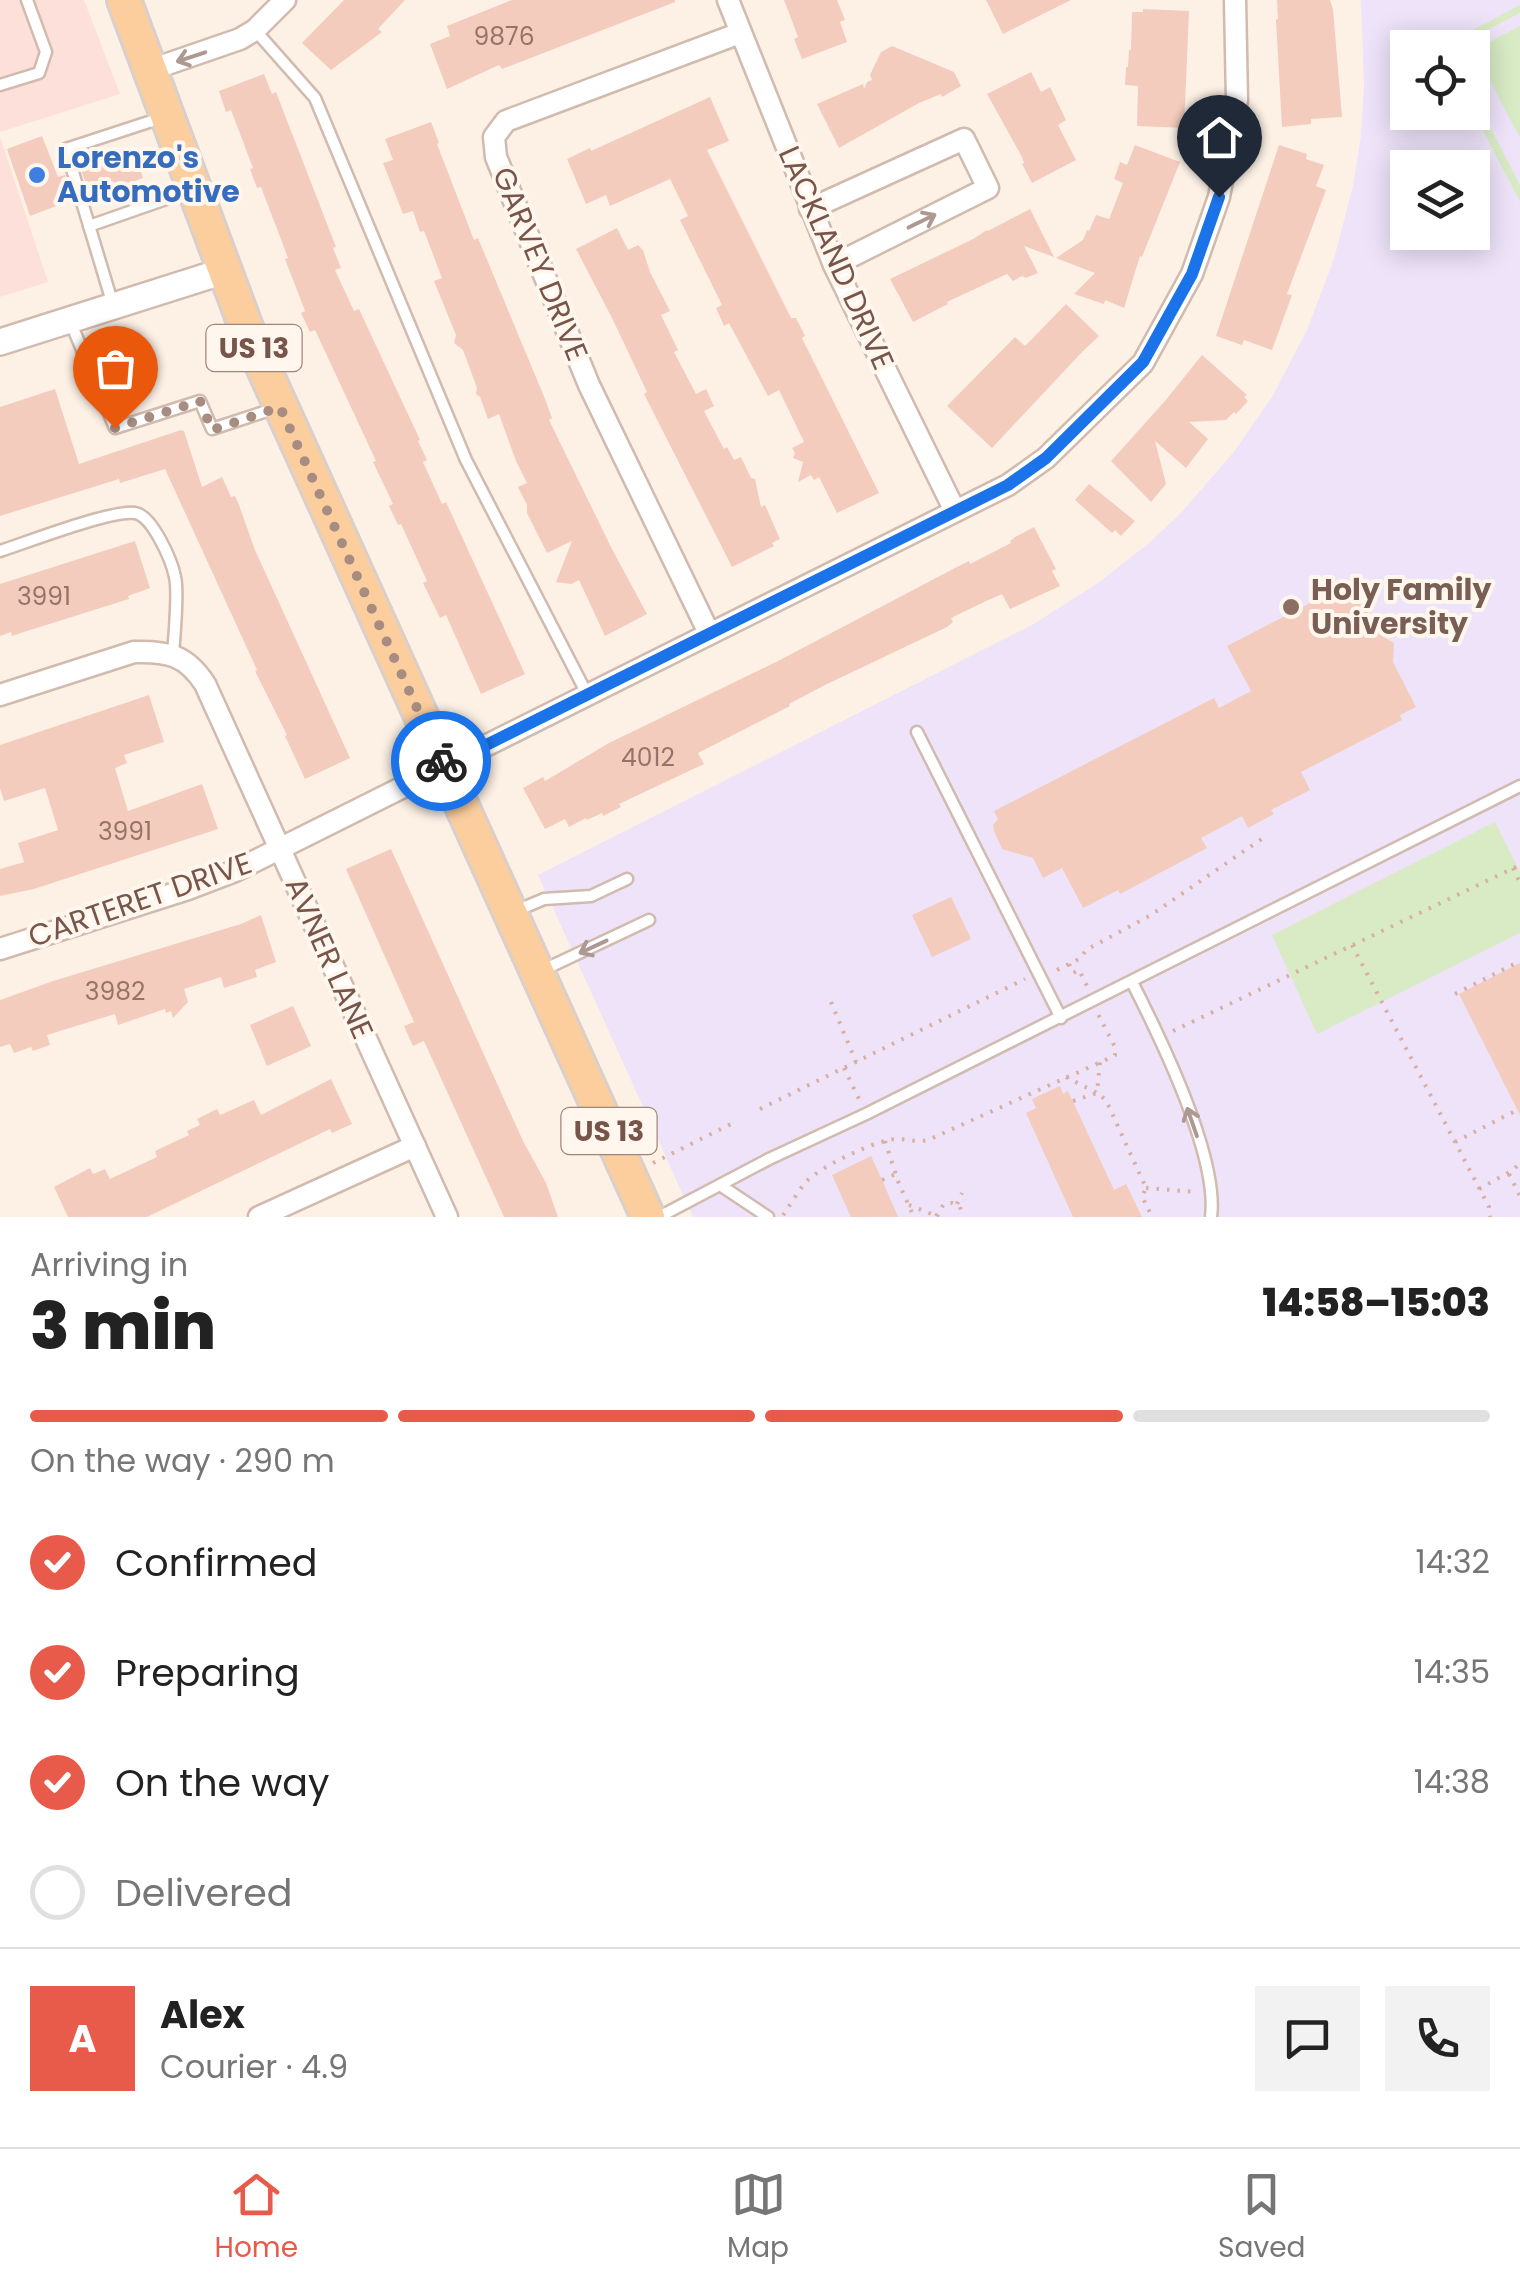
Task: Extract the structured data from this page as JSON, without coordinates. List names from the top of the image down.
{
  "streets": {
    "main road": ["US 13"],
    "street": [
      "LACKLAND DRIVE",
      "GARVEY DRIVE",
      "CARTERET DRIVE",
      "AVNER LANE"
    ]
  },
  "crossings": [
    ["LACKLAND DRIVE", "GARVEY DRIVE"],
    ["LACKLAND DRIVE", "CARTERET DRIVE"],
    ["GARVEY DRIVE", "CARTERET DRIVE"],
    ["US 13", "CARTERET DRIVE"],
    ["CARTERET DRIVE", "AVNER LANE"]
  ],
  "places": ["Lorenzo's Automotive", "Holy Family University"],
  "house_numbers": [
    "9876",
    "3991",
    "4012",
    "3991",
    "3982"
  ],
  "page": {
    "heading": ["3 min", "Arriving in", "14:58–15:03"],
    "panel": ["Alex", "Courier · 4.9"],
    "bar": "On the way · 290 m",
    "list": [
      ["Confirmed", "14:32"],
      ["Preparing", "14:35"],
      ["On the way", "14:38"],
      "Delivered"
    ],
    "round": "A",
    "tabs": ["Home", "Map", "Saved"]
  }
}
